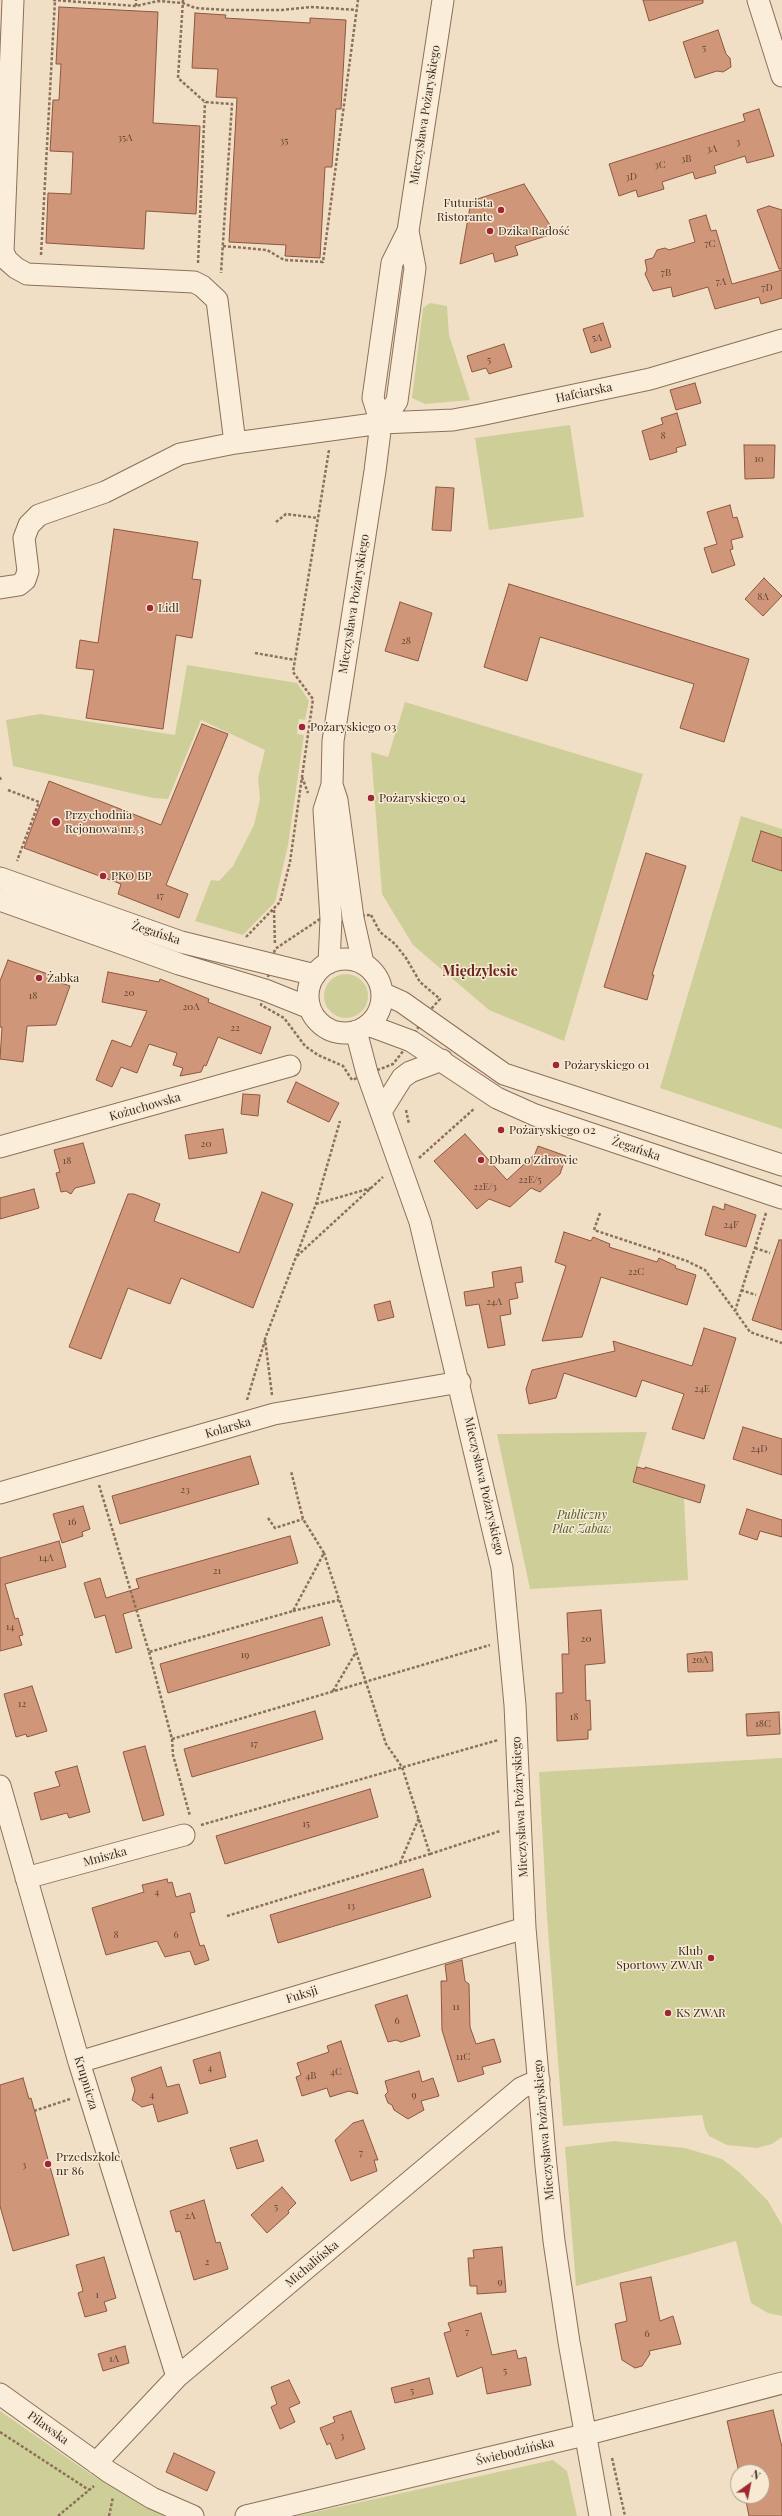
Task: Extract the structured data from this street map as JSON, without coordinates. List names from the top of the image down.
{
  "streets": {
    "street": [
      "Mieczysława Pożaryskiego",
      "Hafciarska",
      "Żegańska",
      "Kożuchowska",
      "Kolarska",
      "Mniszka",
      "Fuksji",
      "Krupnicza",
      "Michalińska",
      "Pilawska",
      "Świebodzińska"
    ]
  },
  "crossings": [
    ["Mieczysława Pożaryskiego", "Hafciarska"],
    ["Mieczysława Pożaryskiego", "Żegańska"],
    ["Mieczysława Pożaryskiego", "Kolarska"],
    ["Mieczysława Pożaryskiego", "Fuksji"],
    ["Mieczysława Pożaryskiego", "Michalińska"],
    ["Mieczysława Pożaryskiego", "Świebodzińska"],
    ["Mniszka", "Krupnicza"],
    ["Fuksji", "Krupnicza"],
    ["Krupnicza", "Michalińska"],
    ["Michalińska", "Pilawska"]
  ],
  "districts": ["Międzylesie"],
  "parks": ["Publiczny Plac Zabaw"],
  "places": [
    "Futurista Ristorante",
    "Dzika Radość",
    "Lidl",
    "Pożaryskiego 03",
    "Pożaryskiego 04",
    "Przychodnia Rejonowa nr. 3",
    "PKO BP",
    "Żabka",
    "Pożaryskiego 01",
    "Pożaryskiego 02",
    "Dbam o Zdrowie",
    "Klub Sportowy ZWAR",
    "KS ZWAR",
    "Przedszkole nr 86"
  ],
  "house_numbers": [
    "5",
    "35A",
    "35",
    "3",
    "3A",
    "3B",
    "3C",
    "3D",
    "7C",
    "7B",
    "7A",
    "7D",
    "5A",
    "5",
    "8",
    "10",
    "8A",
    "28",
    "17",
    "20",
    "18",
    "20A",
    "22",
    "20",
    "18",
    "22E/5",
    "22E/3",
    "24F",
    "22C",
    "24A",
    "24E",
    "24D",
    "23",
    "16",
    "14A",
    "21",
    "14",
    "20",
    "19",
    "20A",
    "12",
    "18",
    "18C",
    "17",
    "15",
    "4",
    "13",
    "8",
    "6",
    "11",
    "6",
    "11C",
    "4",
    "4C",
    "4B",
    "4",
    "9",
    "7",
    "3",
    "5",
    "2A",
    "2",
    "9",
    "1",
    "7",
    "6",
    "1A",
    "5",
    "5",
    "3"
  ],
  "north": "top right"
}
